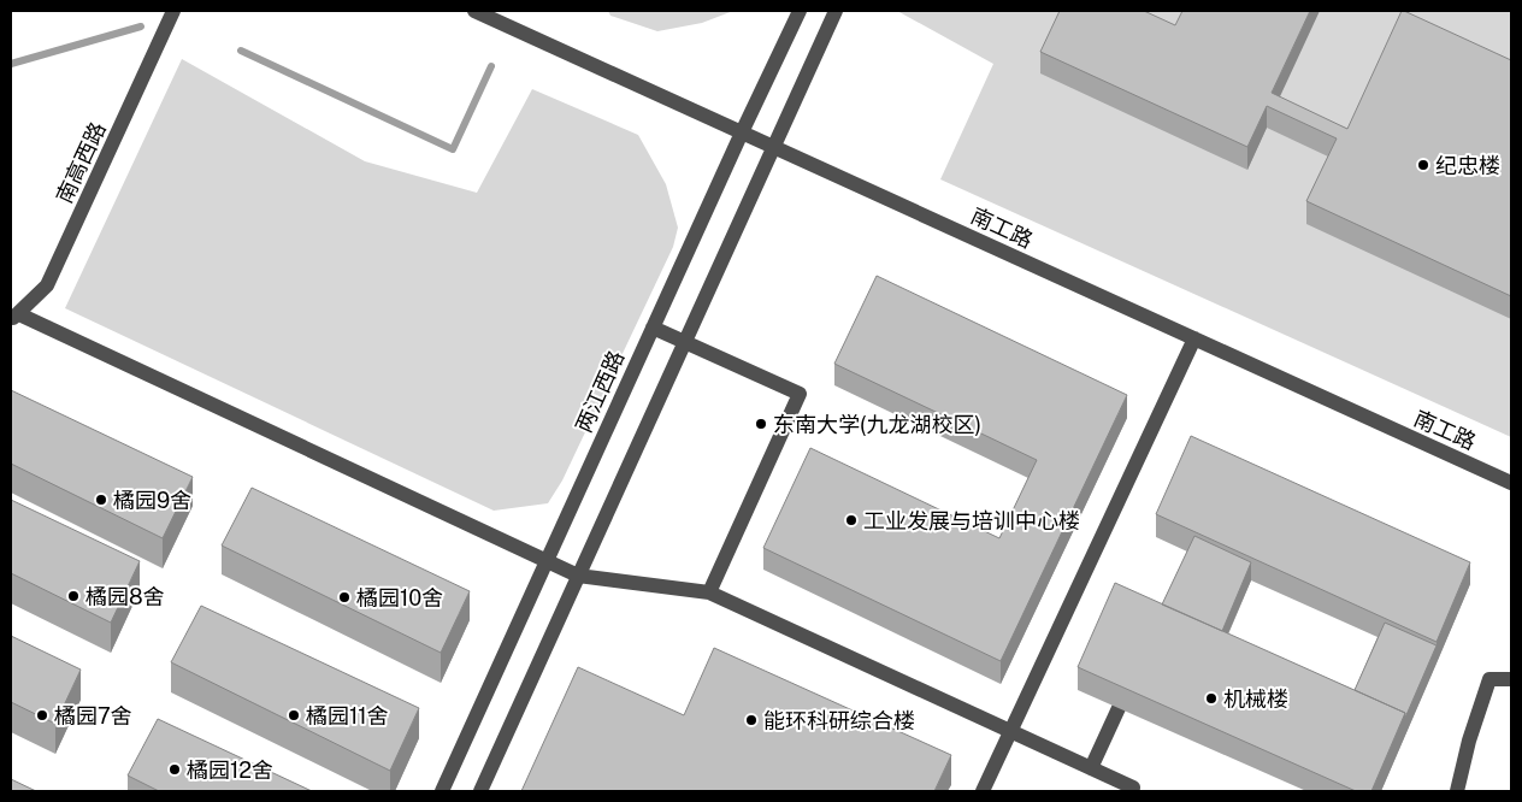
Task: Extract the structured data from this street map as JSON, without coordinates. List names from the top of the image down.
{
  "streets": {
    "street": ["南高西路", "南工路", "两江西路"]
  },
  "crossings": [
    ["南工路", "两江西路"]
  ],
  "places": [
    "纪忠楼",
    "东南大学(九龙湖校区)",
    "橘园9舍",
    "工业发展与培训中心楼",
    "橘园8舍",
    "橘园10舍",
    "机械楼",
    "橘园7舍",
    "橘园11舍",
    "能环科研综合楼",
    "橘园12舍"
  ]
}
